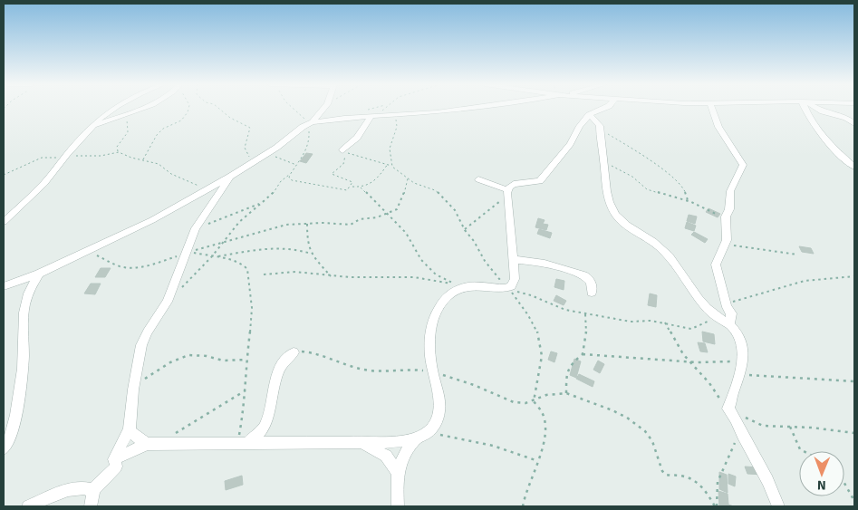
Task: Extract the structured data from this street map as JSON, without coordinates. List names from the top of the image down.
{
  "north": "bottom"
}
